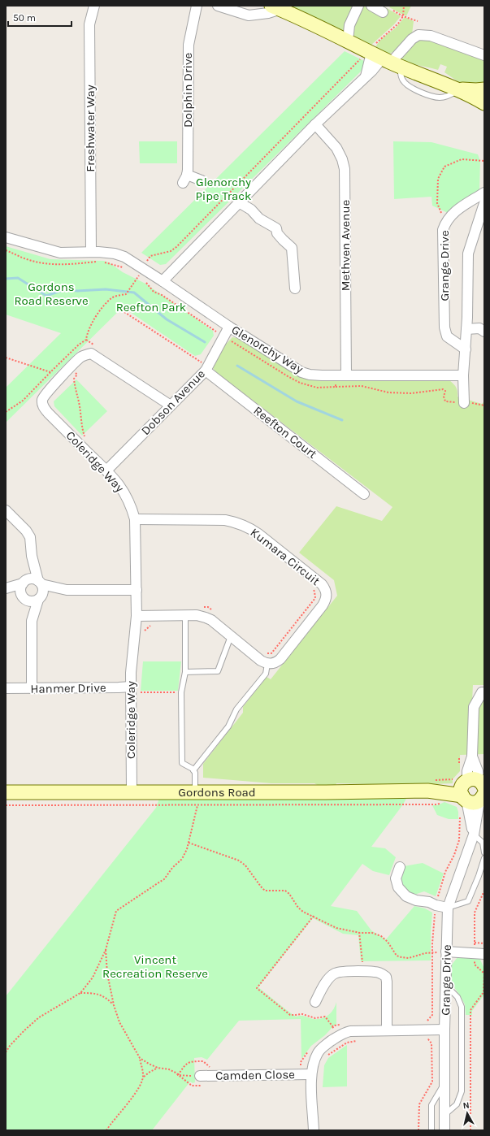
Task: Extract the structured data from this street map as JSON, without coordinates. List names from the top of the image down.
{
  "streets": {
    "street": [
      "Dolphin Drive",
      "Freshwater Way",
      "Methven Avenue",
      "Grange Drive",
      "Glenorchy Way",
      "Dobson Avenue",
      "Reefton Court",
      "Coleridge Way",
      "Kumara Circuit",
      "Hanmer Drive",
      "Gordons Road",
      "Camden Close"
    ]
  },
  "crossings": [
    ["Freshwater Way", "Glenorchy Way"],
    ["Methven Avenue", "Glenorchy Way"],
    ["Grange Drive", "Glenorchy Way"],
    ["Grange Drive", "Gordons Road"],
    ["Glenorchy Way", "Dobson Avenue"],
    ["Dobson Avenue", "Reefton Court"],
    ["Dobson Avenue", "Coleridge Way"],
    ["Coleridge Way", "Kumara Circuit"],
    ["Coleridge Way", "Hanmer Drive"],
    ["Coleridge Way", "Gordons Road"]
  ],
  "parks": [
    "Glenorchy Pipe Track",
    "Gordons Road Reserve",
    "Reefton Park",
    "Vincent Recreation Reserve"
  ],
  "scale_bar": "50 m",
  "north": "top"
}
